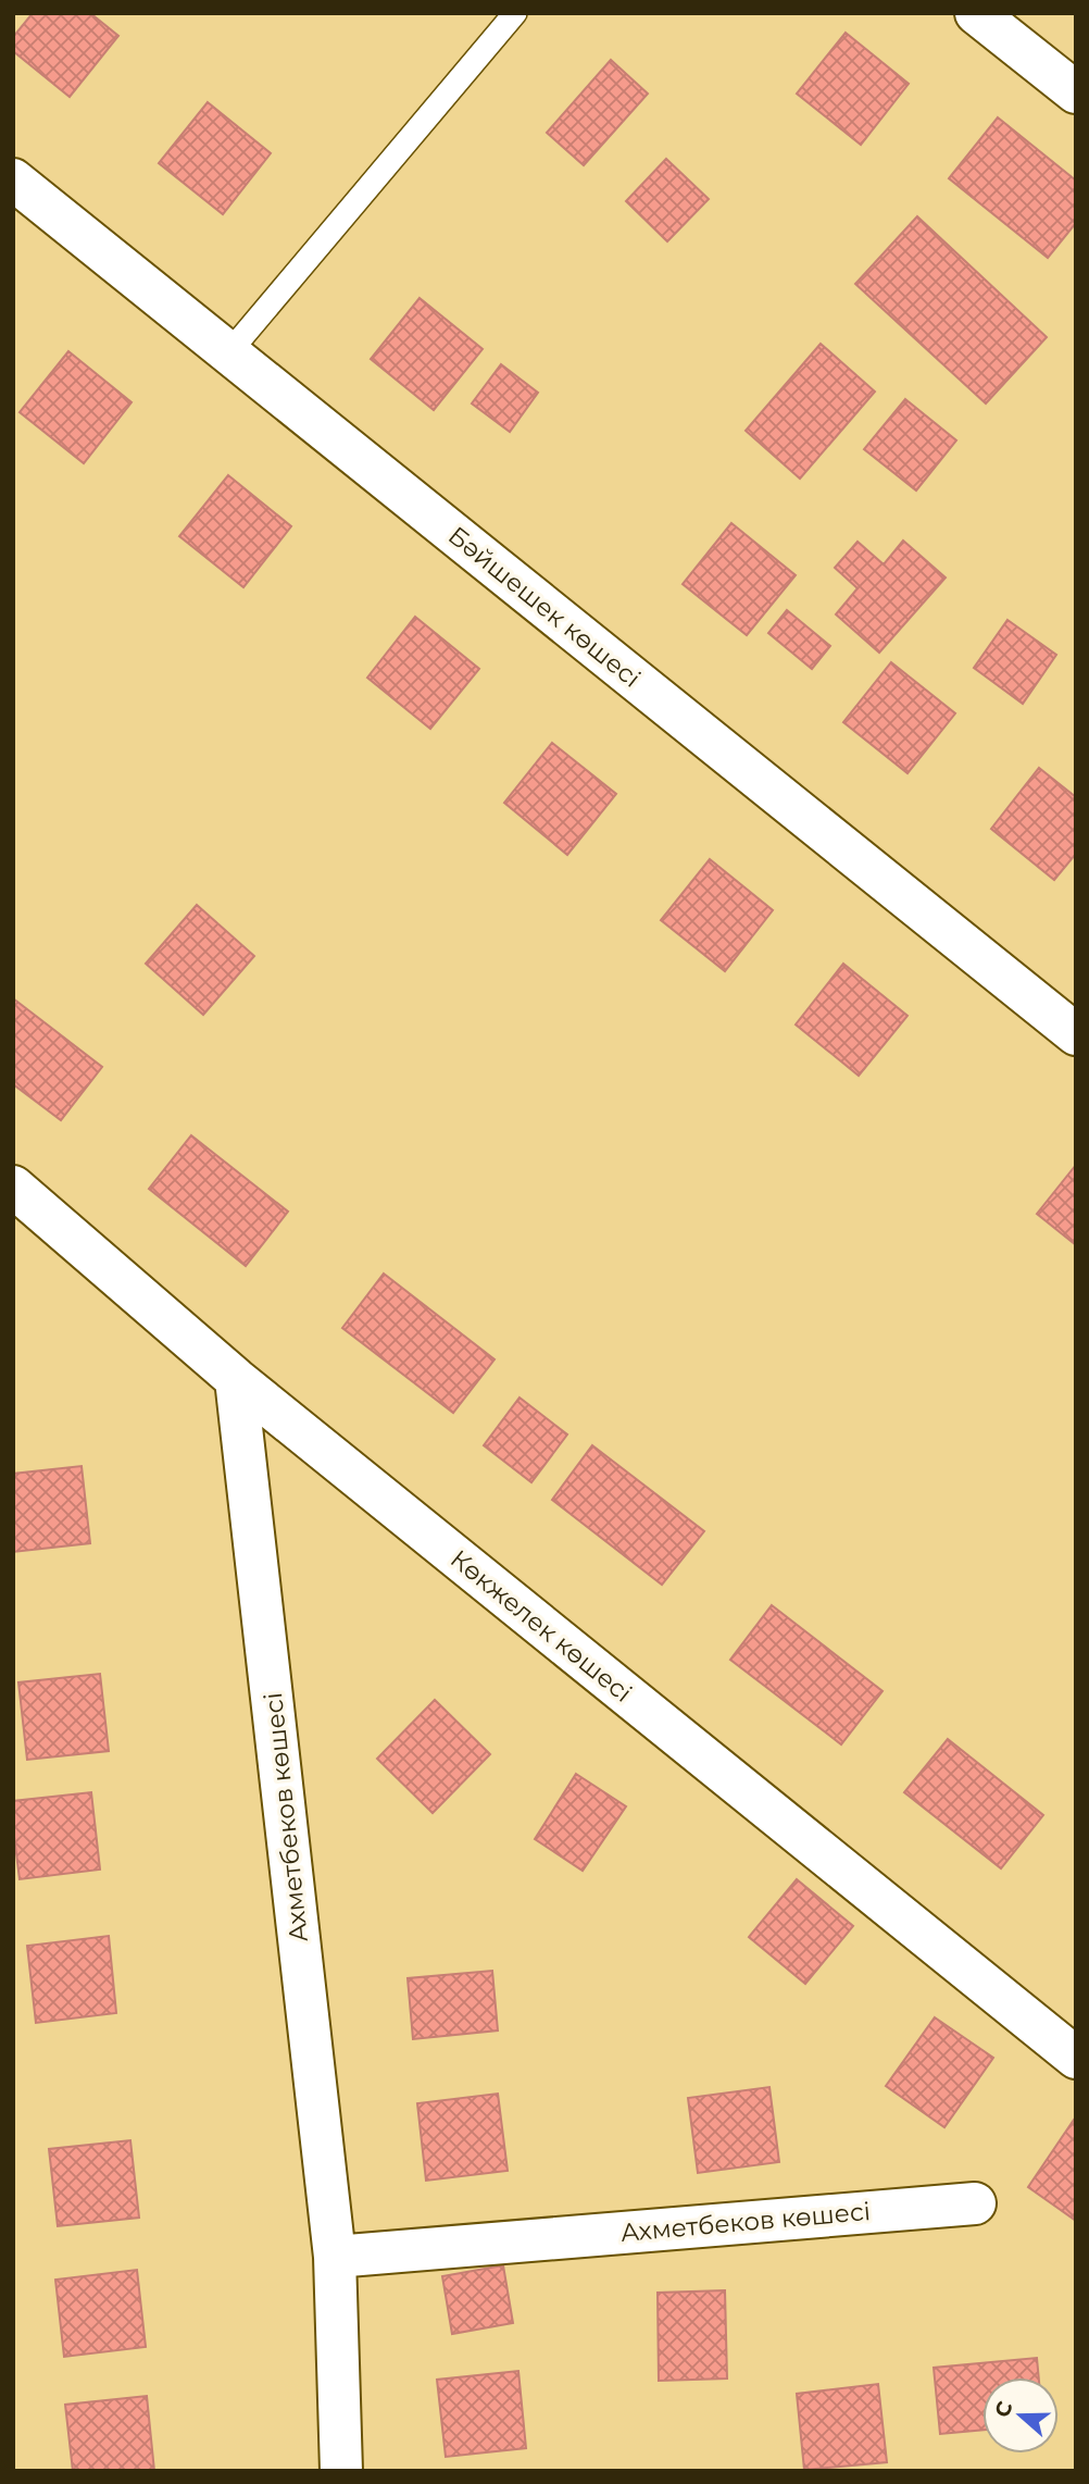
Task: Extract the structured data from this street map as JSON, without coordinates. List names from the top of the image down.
{
  "streets": {
    "street": ["Бәйшешек көшесі", "Көкжелек көшесі", "Ахметбеков көшесі"]
  },
  "crossings": [
    ["Көкжелек көшесі", "Ахметбеков көшесі"]
  ],
  "north": "left"
}
